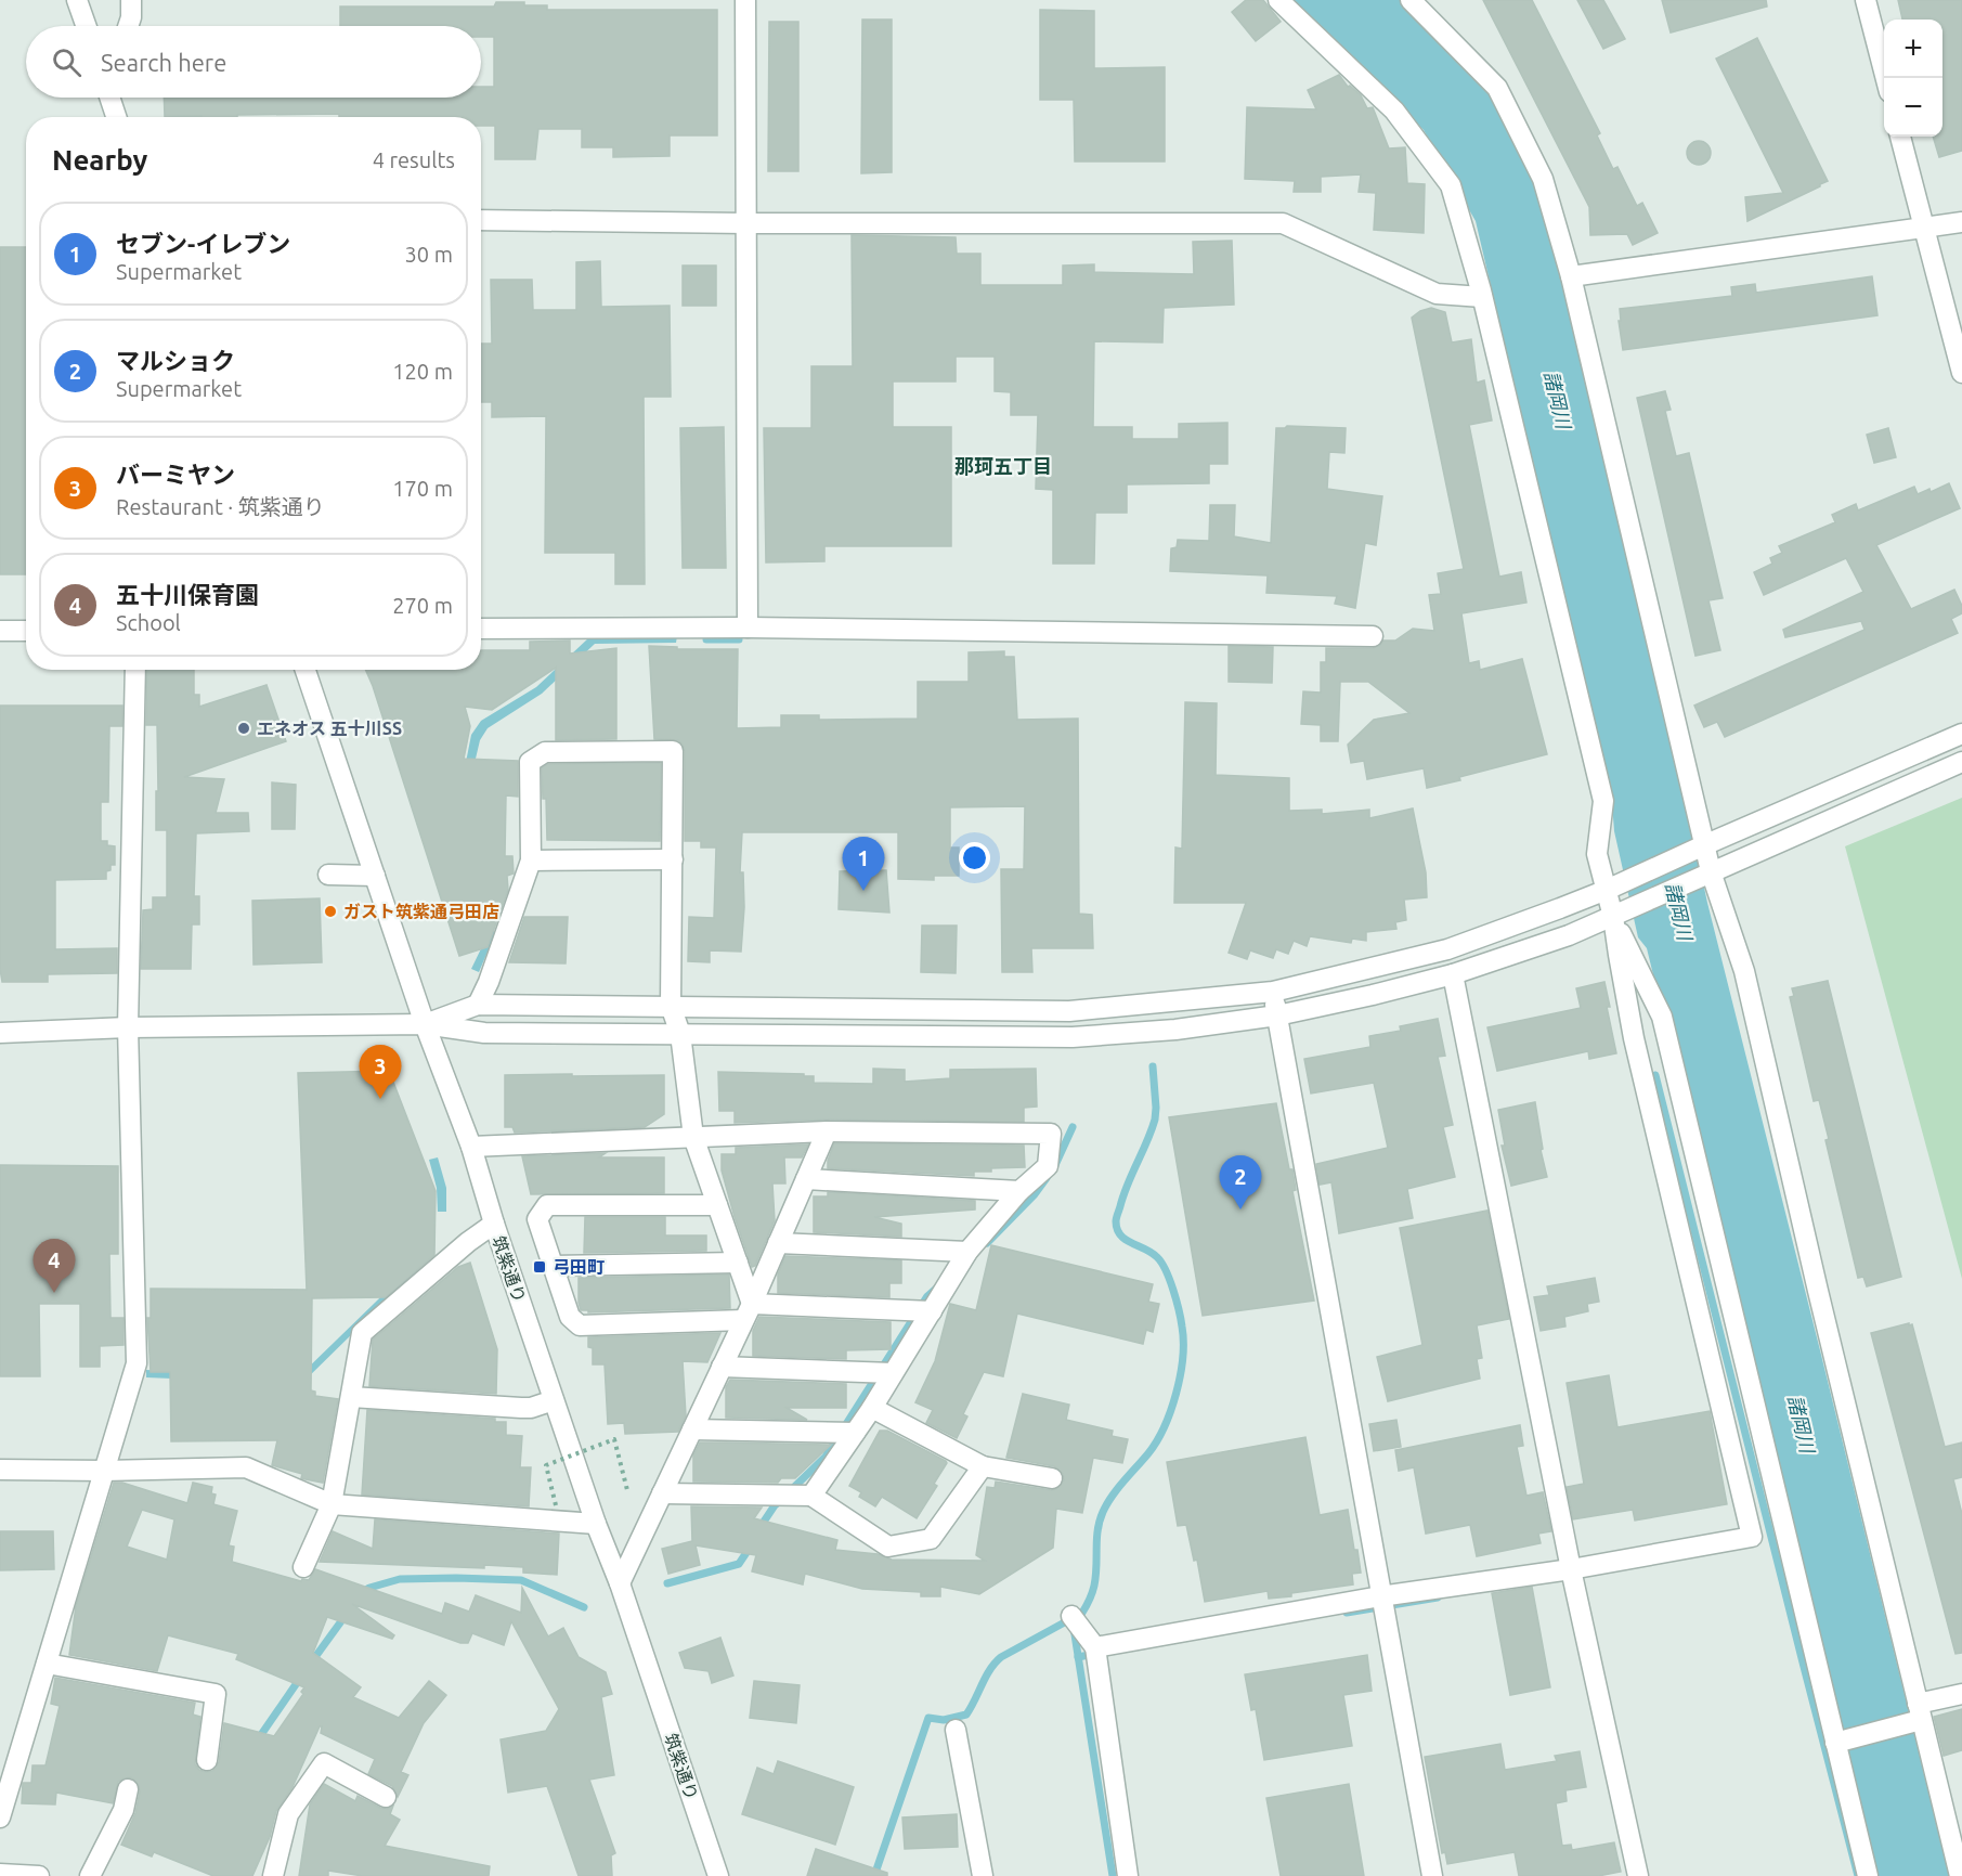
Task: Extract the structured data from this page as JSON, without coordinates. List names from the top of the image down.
{
  "streets": {
    "street": ["筑紫通り"]
  },
  "districts": ["那珂五丁目"],
  "water": ["諸岡川"],
  "places": {
    "other": ["エネオス 五十川SS", "ガスト筑紫通弓田店"],
    "transit": ["弓田町"]
  },
  "page": {
    "map_buttons": ["+", "−"],
    "search": "Search here",
    "heading": ["Nearby", "4 results"],
    "list": [
      {
        "mark": "1",
        "name": "セブン-イレブン",
        "note": "Supermarket",
        "value": "30 m"
      },
      {
        "mark": "2",
        "name": "マルショク",
        "note": "Supermarket",
        "value": "120 m"
      },
      {
        "mark": "3",
        "name": "バーミヤン",
        "note": "Restaurant · 筑紫通り",
        "value": "170 m"
      },
      {
        "mark": "4",
        "name": "五十川保育園",
        "note": "School",
        "value": "270 m"
      }
    ],
    "pins": [
      "1",
      "3",
      "2",
      "4"
    ]
  }
}
